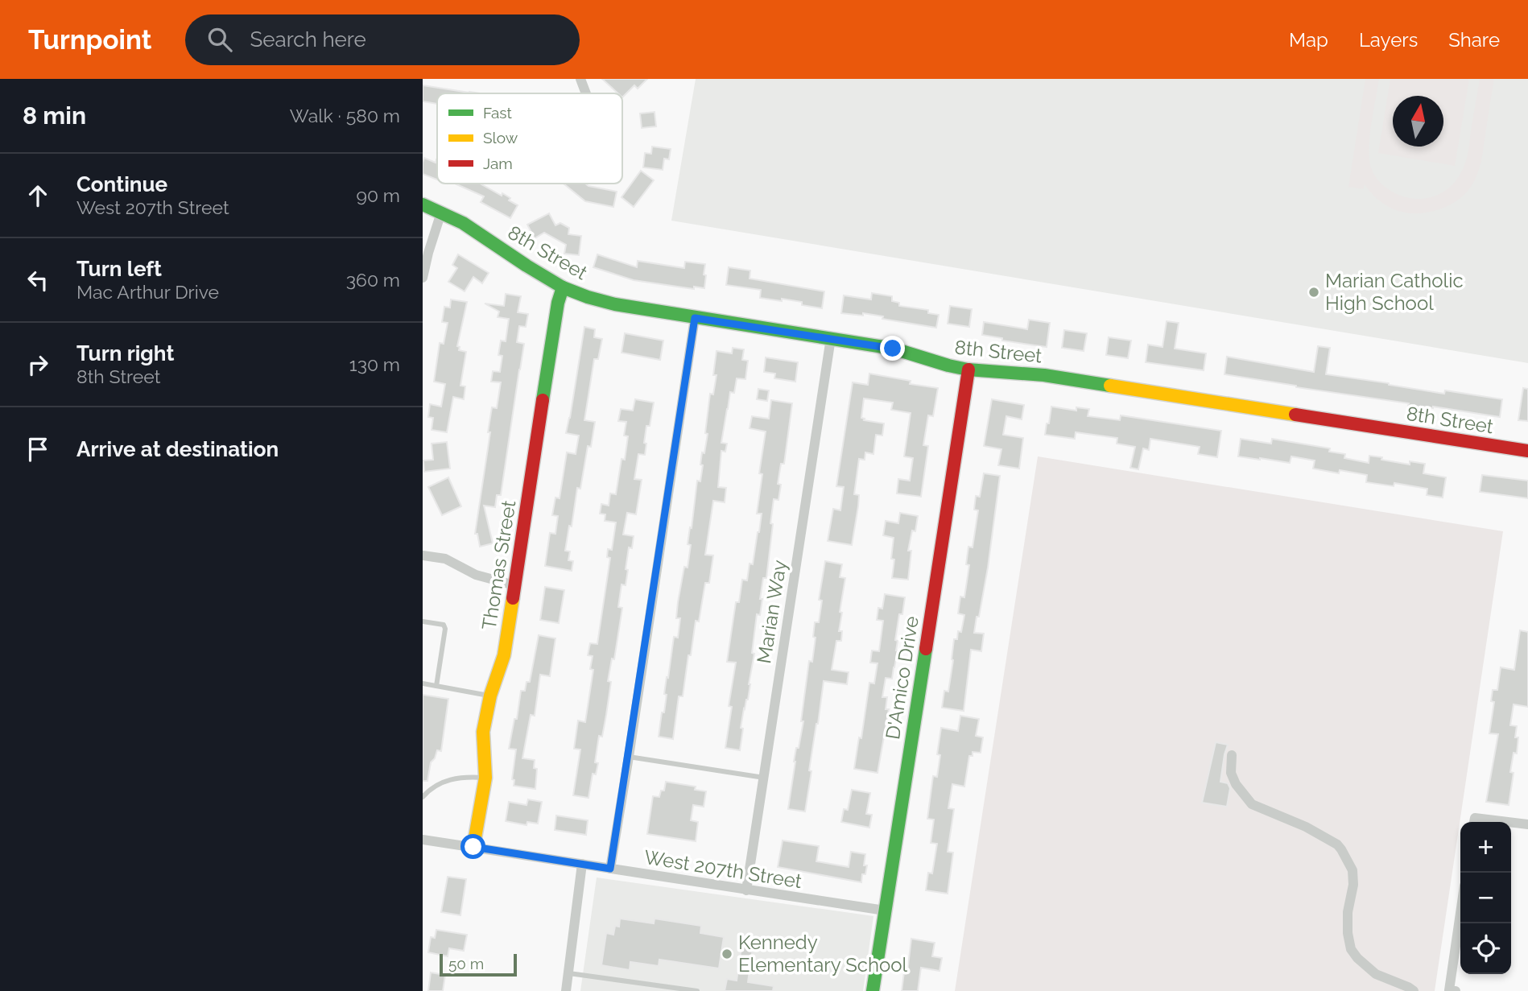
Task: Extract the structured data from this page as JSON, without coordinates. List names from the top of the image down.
{
  "streets": {
    "street": [
      "8th Street",
      "Thomas Street",
      "Marian Way",
      "D'Amico Drive",
      "West 207th Street"
    ]
  },
  "crossings": [
    ["8th Street", "Thomas Street"],
    ["8th Street", "Marian Way"],
    ["8th Street", "D'Amico Drive"],
    ["Thomas Street", "West 207th Street"],
    ["Marian Way", "West 207th Street"],
    ["D'Amico Drive", "West 207th Street"]
  ],
  "places": ["Marian Catholic High School", "Kennedy Elementary School"],
  "legend": ["Fast", "Slow", "Jam"],
  "scale_bar": "50 m",
  "north": "top",
  "page": {
    "header": "Turnpoint",
    "search": "Search here",
    "nav": ["Map", "Layers", "Share"],
    "heading": ["8 min", "Walk · 580 m"],
    "list": [
      ["Continue", "West 207th Street", "90 m"],
      ["Turn left", "Mac Arthur Drive", "360 m"],
      ["Turn right", "8th Street", "130 m"],
      "Arrive at destination"
    ],
    "map_buttons": ["+", "−"],
    "scale": "50 m"
  }
}
